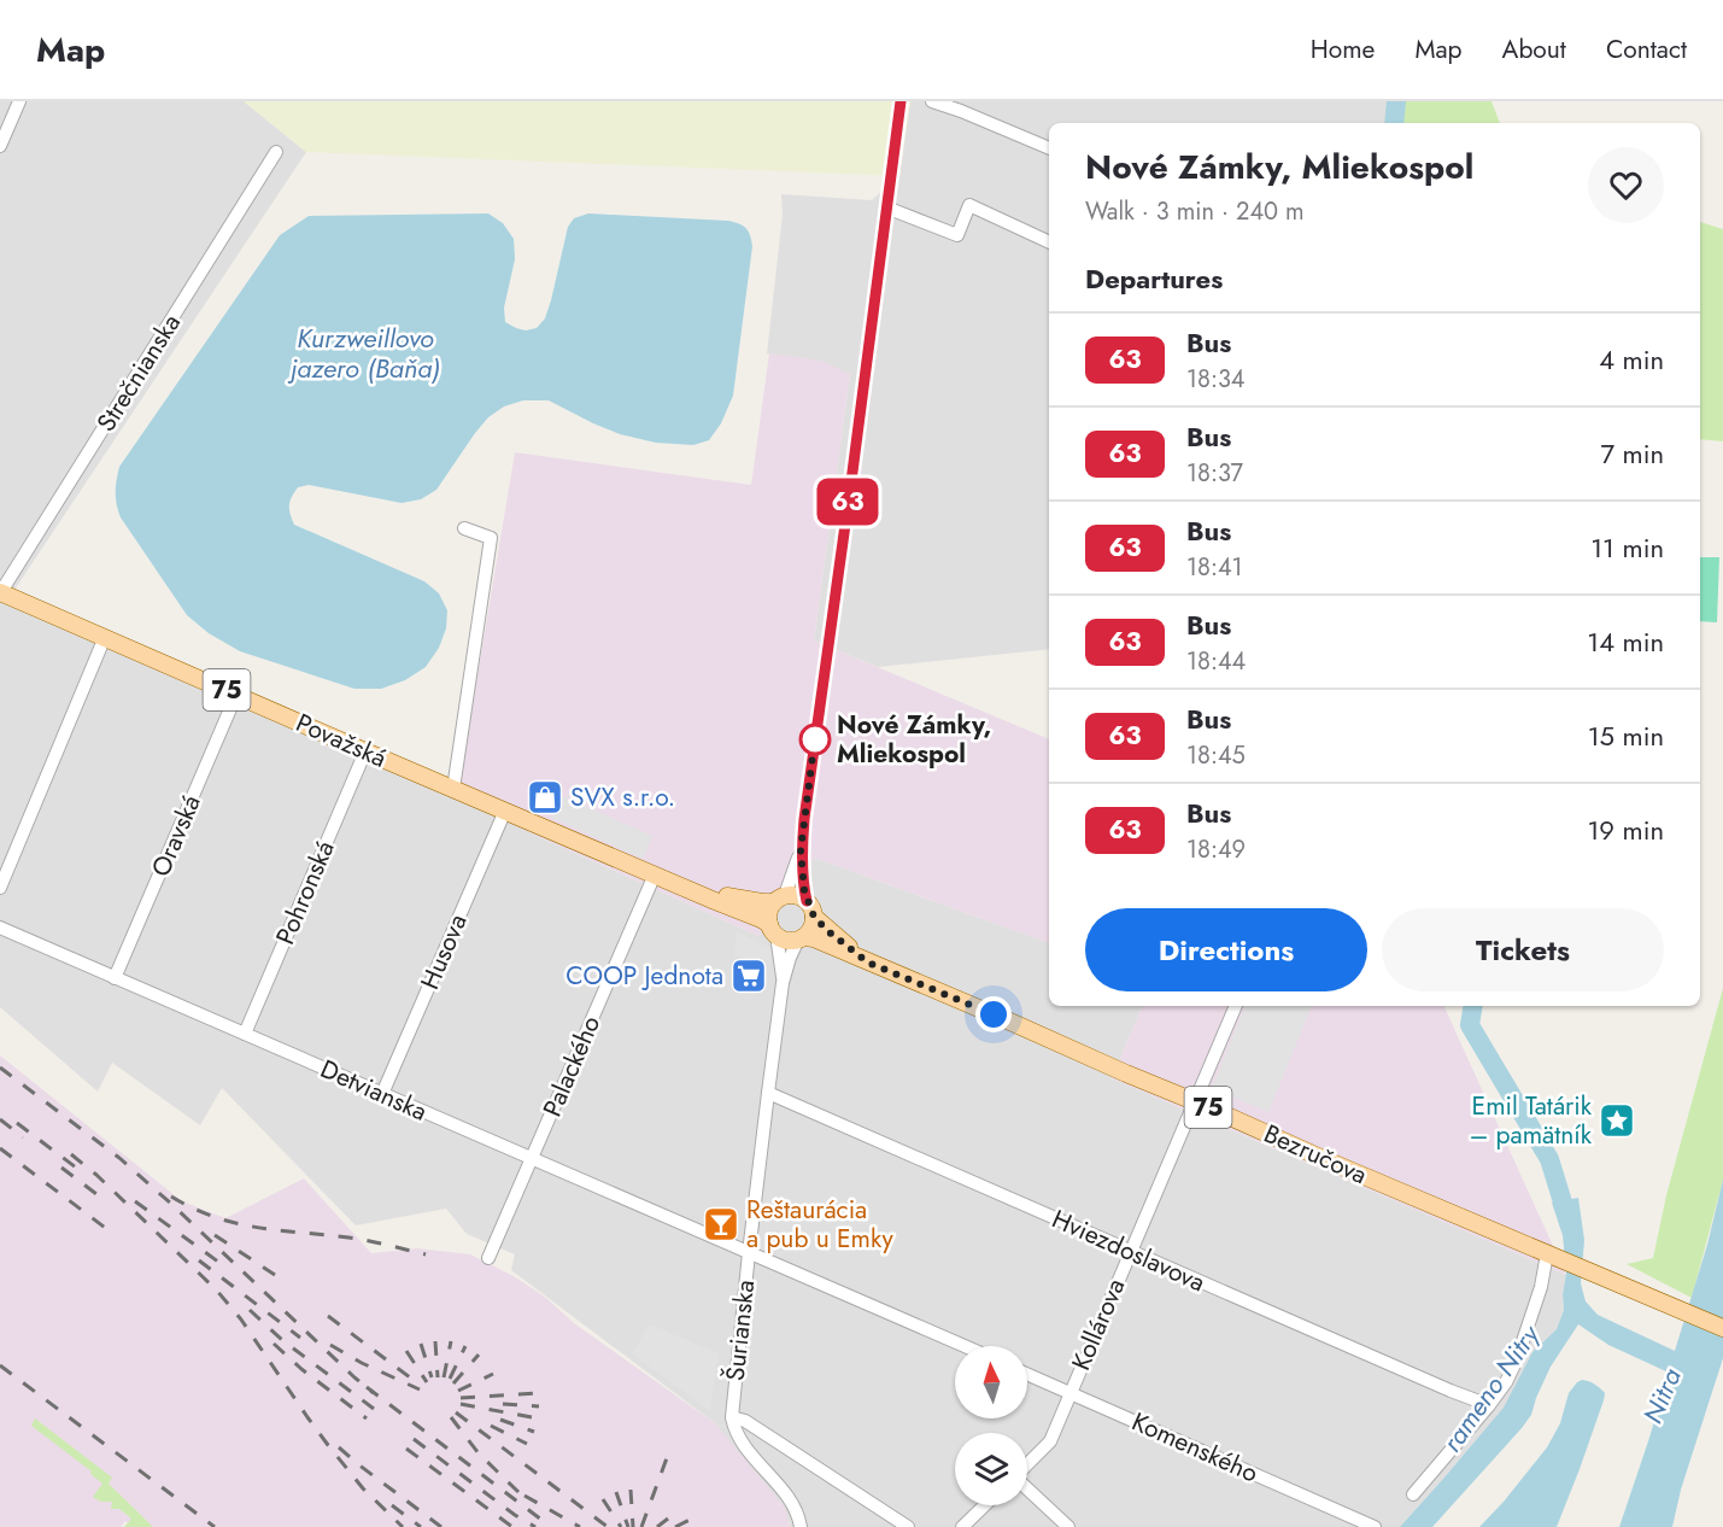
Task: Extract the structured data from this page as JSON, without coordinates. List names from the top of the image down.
{
  "streets": {
    "main road": ["75", "Považská", "Bezručova"],
    "street": [
      "Strečnianska",
      "Oravská",
      "Pohronská",
      "Husova",
      "Palackého",
      "Detvianska",
      "Hviezdoslavova",
      "Kollárova",
      "Šurianska",
      "Komenského"
    ]
  },
  "crossings": [
    ["Strečnianska", "Považská"],
    ["Považská", "Oravská"],
    ["Považská", "Pohronská"],
    ["Považská", "Husova"],
    ["Považská", "Palackého"],
    ["Považská", "Bezručova"],
    ["Považská", "Šurianska"],
    ["Oravská", "Detvianska"],
    ["Pohronská", "Detvianska"],
    ["Husova", "Detvianska"],
    ["Palackého", "Detvianska"],
    ["Detvianska", "Šurianska"],
    ["Bezručova", "Kollárova"],
    ["Bezručova", "Šurianska"],
    ["Hviezdoslavova", "Kollárova"],
    ["Hviezdoslavova", "Šurianska"],
    ["Kollárova", "Komenského"]
  ],
  "water": ["Kurzweillovo jazero (Baňa)", "rameno Nitry", "Nitra"],
  "places": {
    "other": ["Nové Zámky, Mliekospol"],
    "shop": ["SVX s.r.o."],
    "supermarket": ["COOP Jednota"],
    "place": ["Emil Tatárik – pamätník"],
    "bar": ["Reštaurácia a pub u Emky"]
  },
  "lines": ["bus line 63"],
  "north": "top",
  "page": {
    "header": "Map",
    "nav": [
      "Home",
      "Map",
      "About",
      "Contact"
    ],
    "on_map": "63",
    "heading": [
      ["Nové Zámky, Mliekospol", "Walk · 3 min · 240 m"],
      "Departures"
    ],
    "list": [
      {
        "mark": "63",
        "name": "Bus",
        "note": "18:34",
        "value": "4 min"
      },
      {
        "mark": "63",
        "name": "Bus",
        "note": "18:37",
        "value": "7 min"
      },
      {
        "mark": "63",
        "name": "Bus",
        "note": "18:41",
        "value": "11 min"
      },
      {
        "mark": "63",
        "name": "Bus",
        "note": "18:44",
        "value": "14 min"
      },
      {
        "mark": "63",
        "name": "Bus",
        "note": "18:45",
        "value": "15 min"
      },
      {
        "mark": "63",
        "name": "Bus",
        "note": "18:49",
        "value": "19 min"
      }
    ],
    "buttons": ["Directions", "Tickets"]
  }
}
